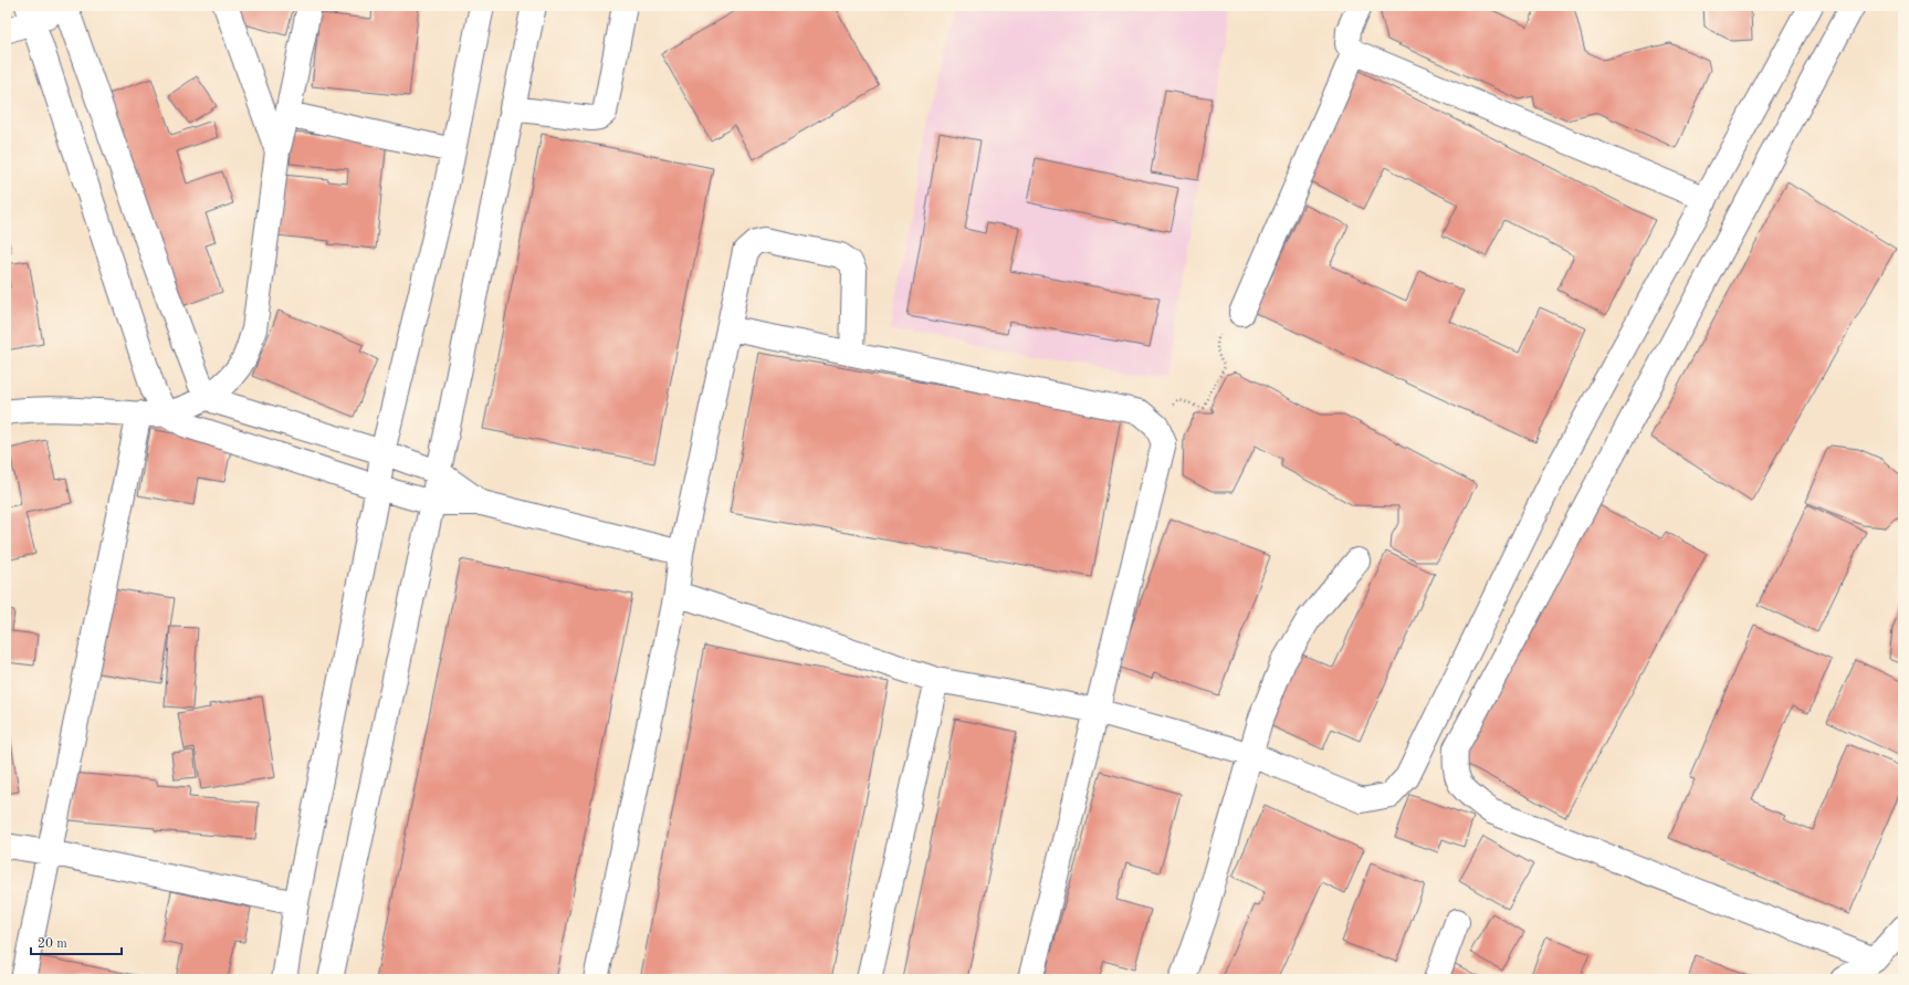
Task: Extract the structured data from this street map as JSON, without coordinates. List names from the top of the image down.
{
  "scale_bar": "20 m"
}
